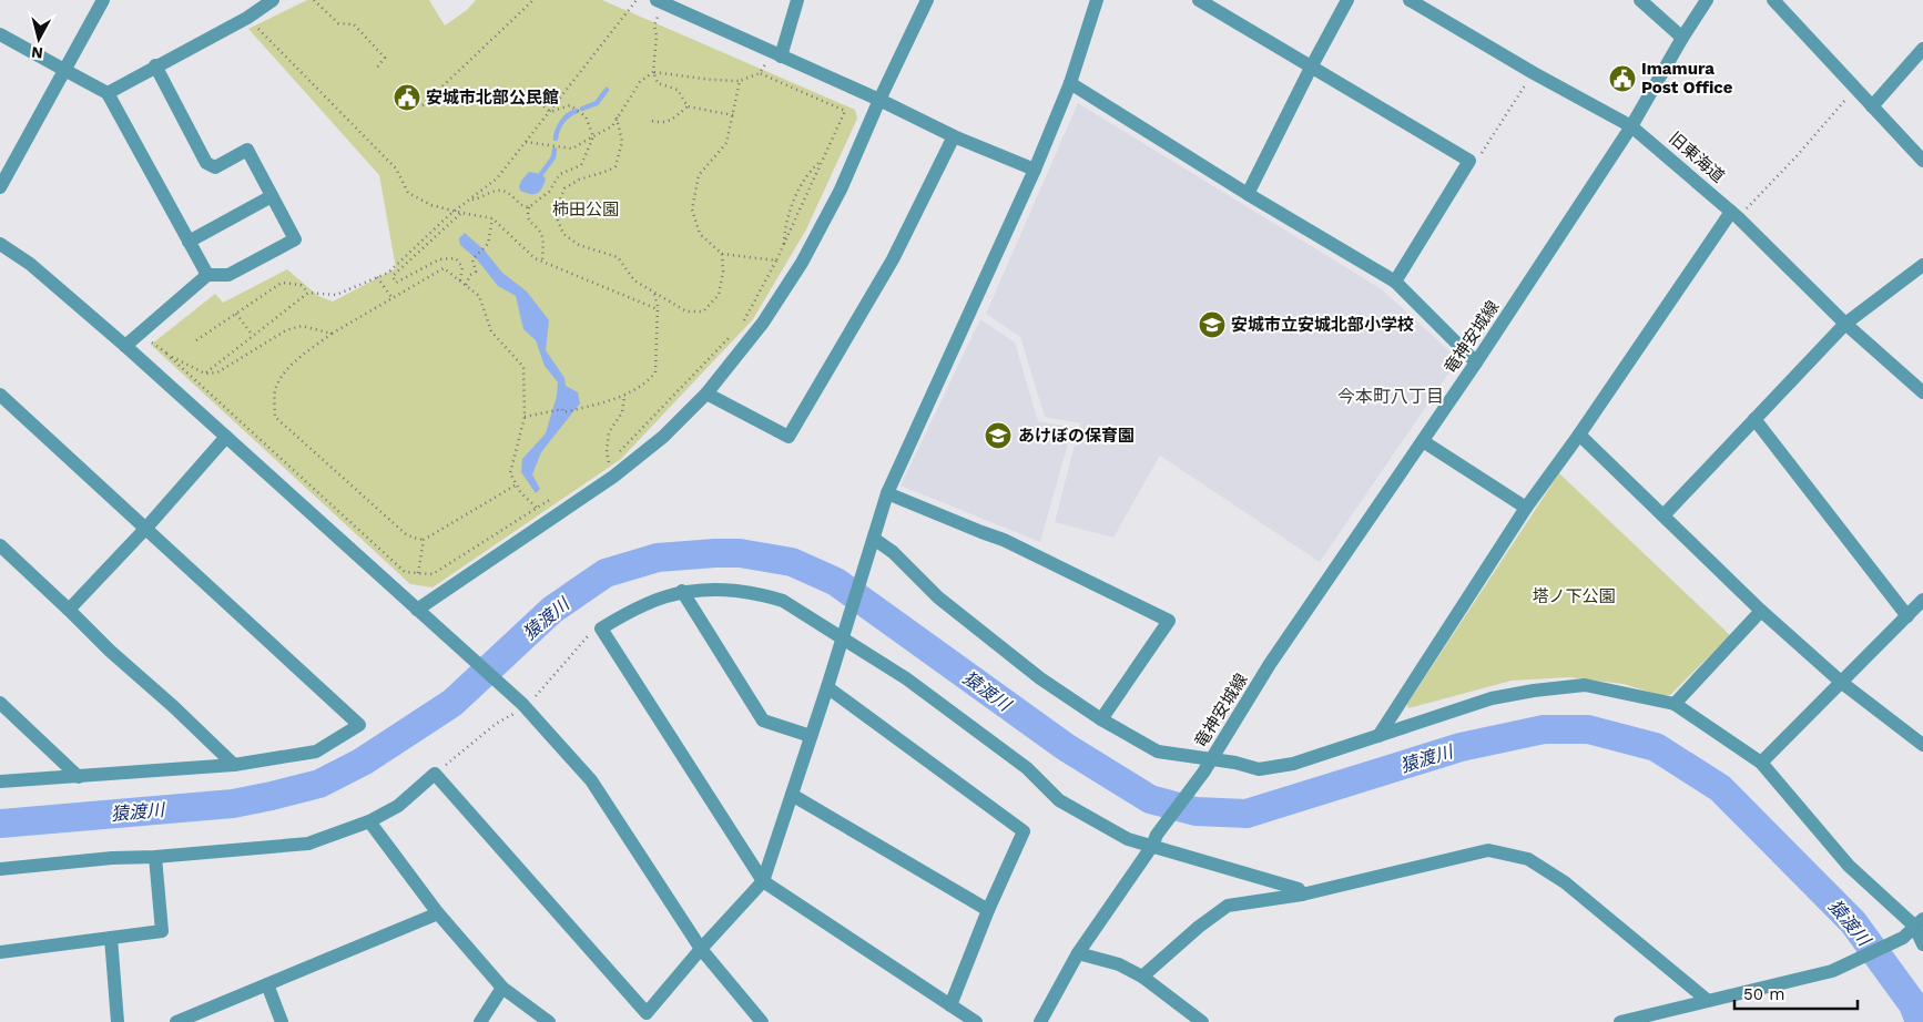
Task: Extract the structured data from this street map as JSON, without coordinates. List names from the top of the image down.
{
  "streets": {
    "street": ["旧東海道", "竜神安城線"]
  },
  "crossings": [
    ["旧東海道", "竜神安城線"]
  ],
  "districts": ["今本町八丁目"],
  "water": ["猿渡川"],
  "parks": ["柿田公園", "塔ノ下公園"],
  "places": {
    "public building": ["Imamura Post Office", "安城市北部公民館"],
    "school or university": ["安城市立安城北部小学校", "あけぼの保育園"]
  },
  "scale_bar": "50 m",
  "north": "bottom"
}
